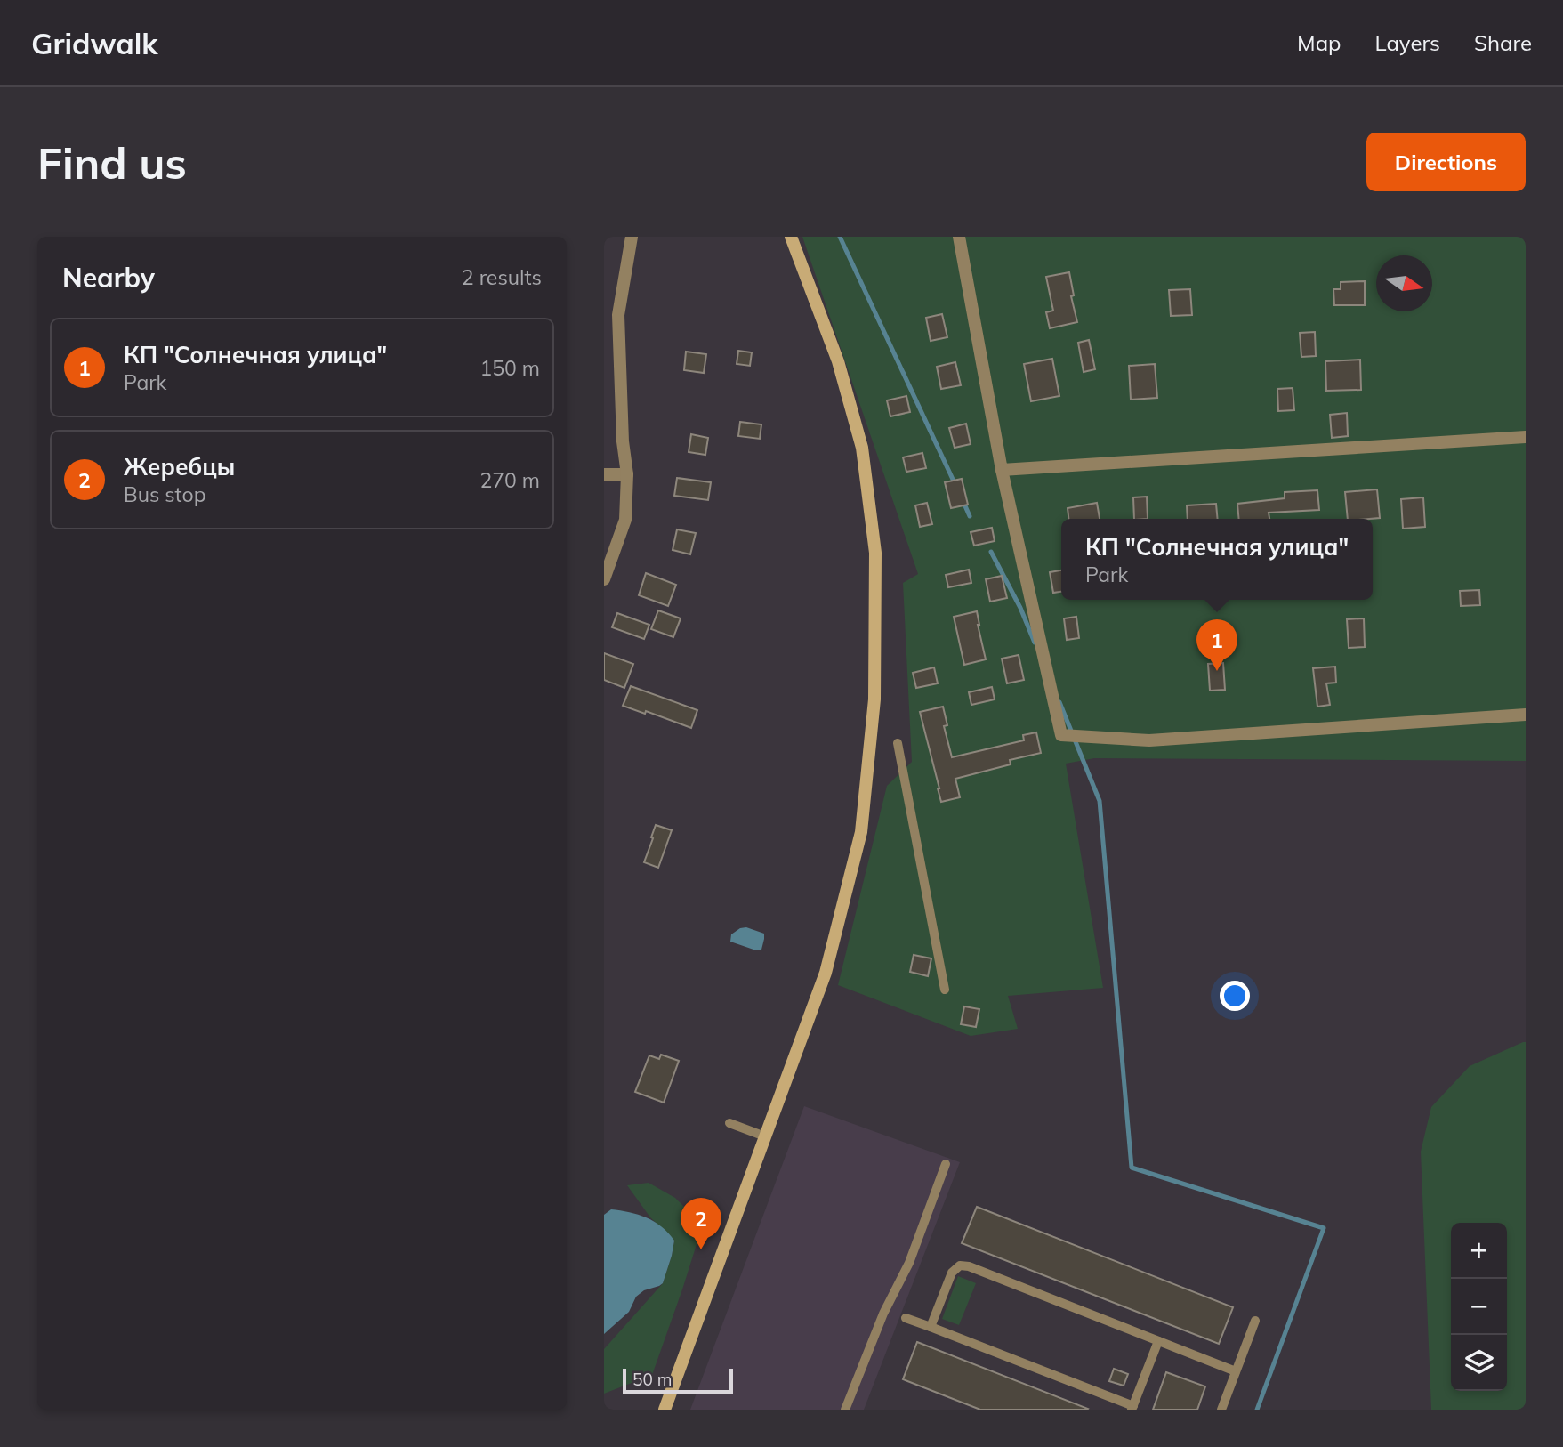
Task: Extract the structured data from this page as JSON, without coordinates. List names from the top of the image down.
{
  "scale_bar": "50 m",
  "north": "right",
  "page": {
    "header": "Gridwalk",
    "nav": ["Map", "Layers", "Share"],
    "buttons": "Directions",
    "title": "Find us",
    "heading": ["Nearby", "2 results"],
    "list": [
      {
        "mark": "1",
        "name": "КП \"Солнечная улица\"",
        "note": "Park",
        "value": "150 m"
      },
      {
        "mark": "2",
        "name": "Жеребцы",
        "note": "Bus stop",
        "value": "270 m"
      }
    ],
    "popup": ["КП \"Солнечная улица\"", "Park"],
    "pins": ["1", "2"],
    "map_buttons": ["+", "−"],
    "scale": "50 m"
  }
}
